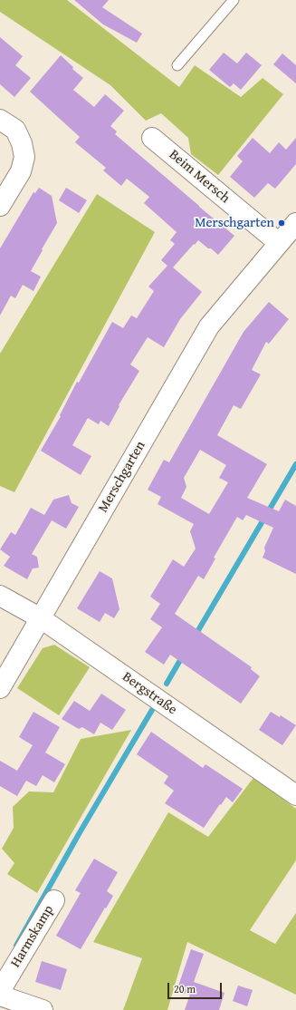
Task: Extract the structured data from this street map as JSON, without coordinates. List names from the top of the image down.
{
  "streets": {
    "street": [
      "Beim Mersch",
      "Merschgarten",
      "Bergstraße",
      "Harmskamp"
    ]
  },
  "crossings": [
    ["Beim Mersch", "Merschgarten"],
    ["Merschgarten", "Bergstraße"]
  ],
  "places": ["Merschgarten"],
  "scale_bar": "20 m"
}
